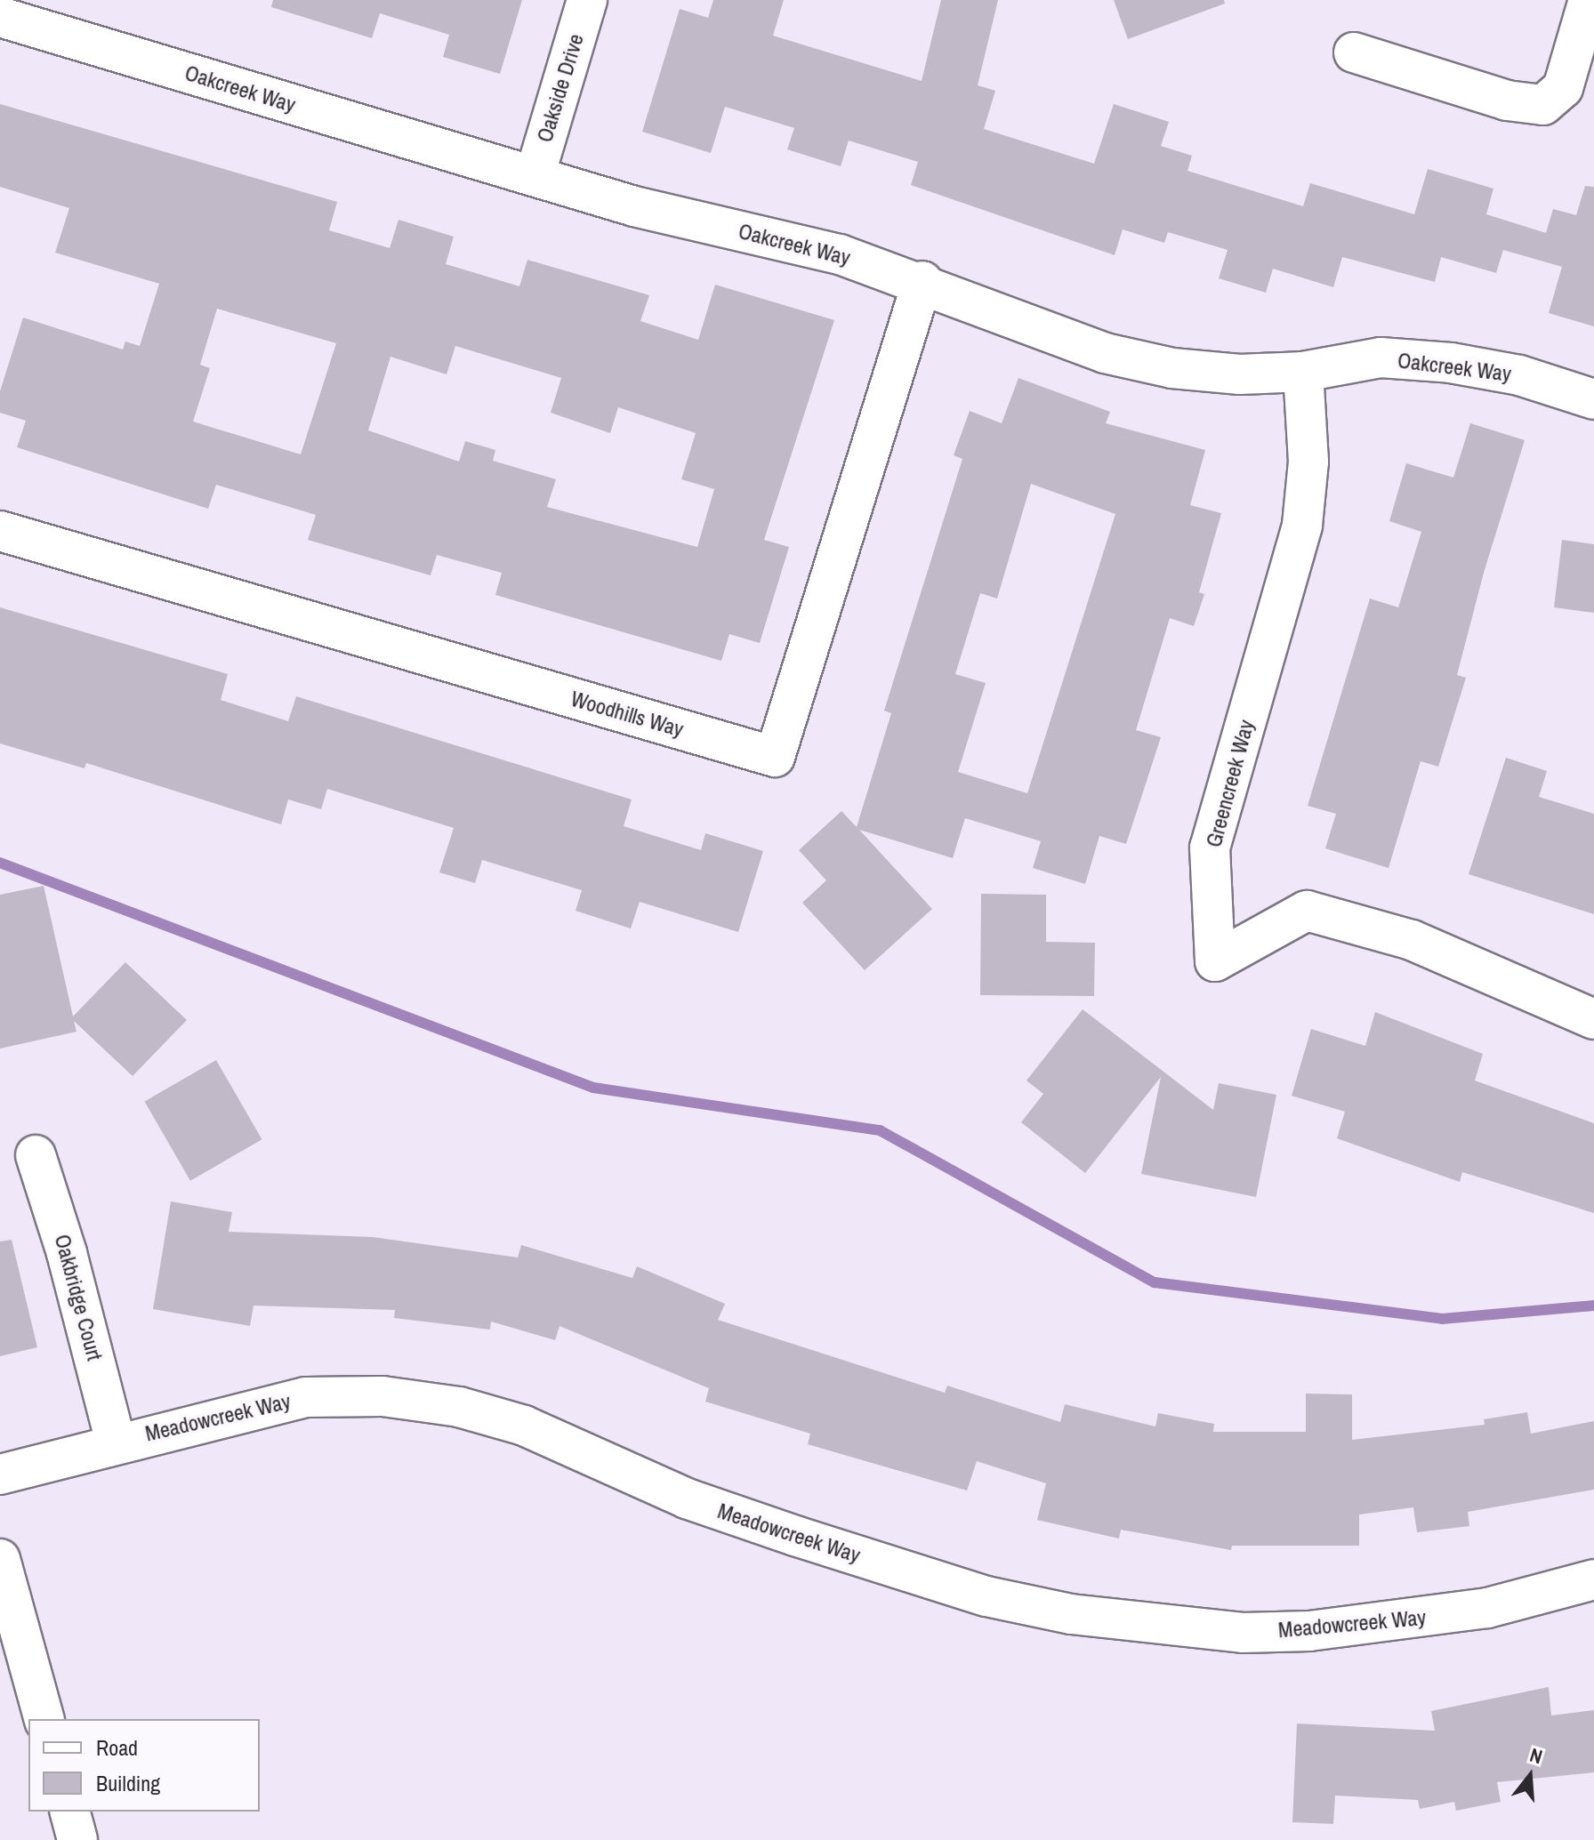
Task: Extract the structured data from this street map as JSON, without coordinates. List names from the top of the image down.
{
  "streets": {
    "street": [
      "Oakside Drive",
      "Oakcreek Way",
      "Woodhills Way",
      "Greencreek Way",
      "Oakbridge Court",
      "Meadowcreek Way"
    ]
  },
  "crossings": [
    ["Oakside Drive", "Oakcreek Way"],
    ["Oakcreek Way", "Woodhills Way"],
    ["Oakcreek Way", "Greencreek Way"],
    ["Oakbridge Court", "Meadowcreek Way"]
  ],
  "legend": ["Road", "Building"],
  "north": "top"
}
